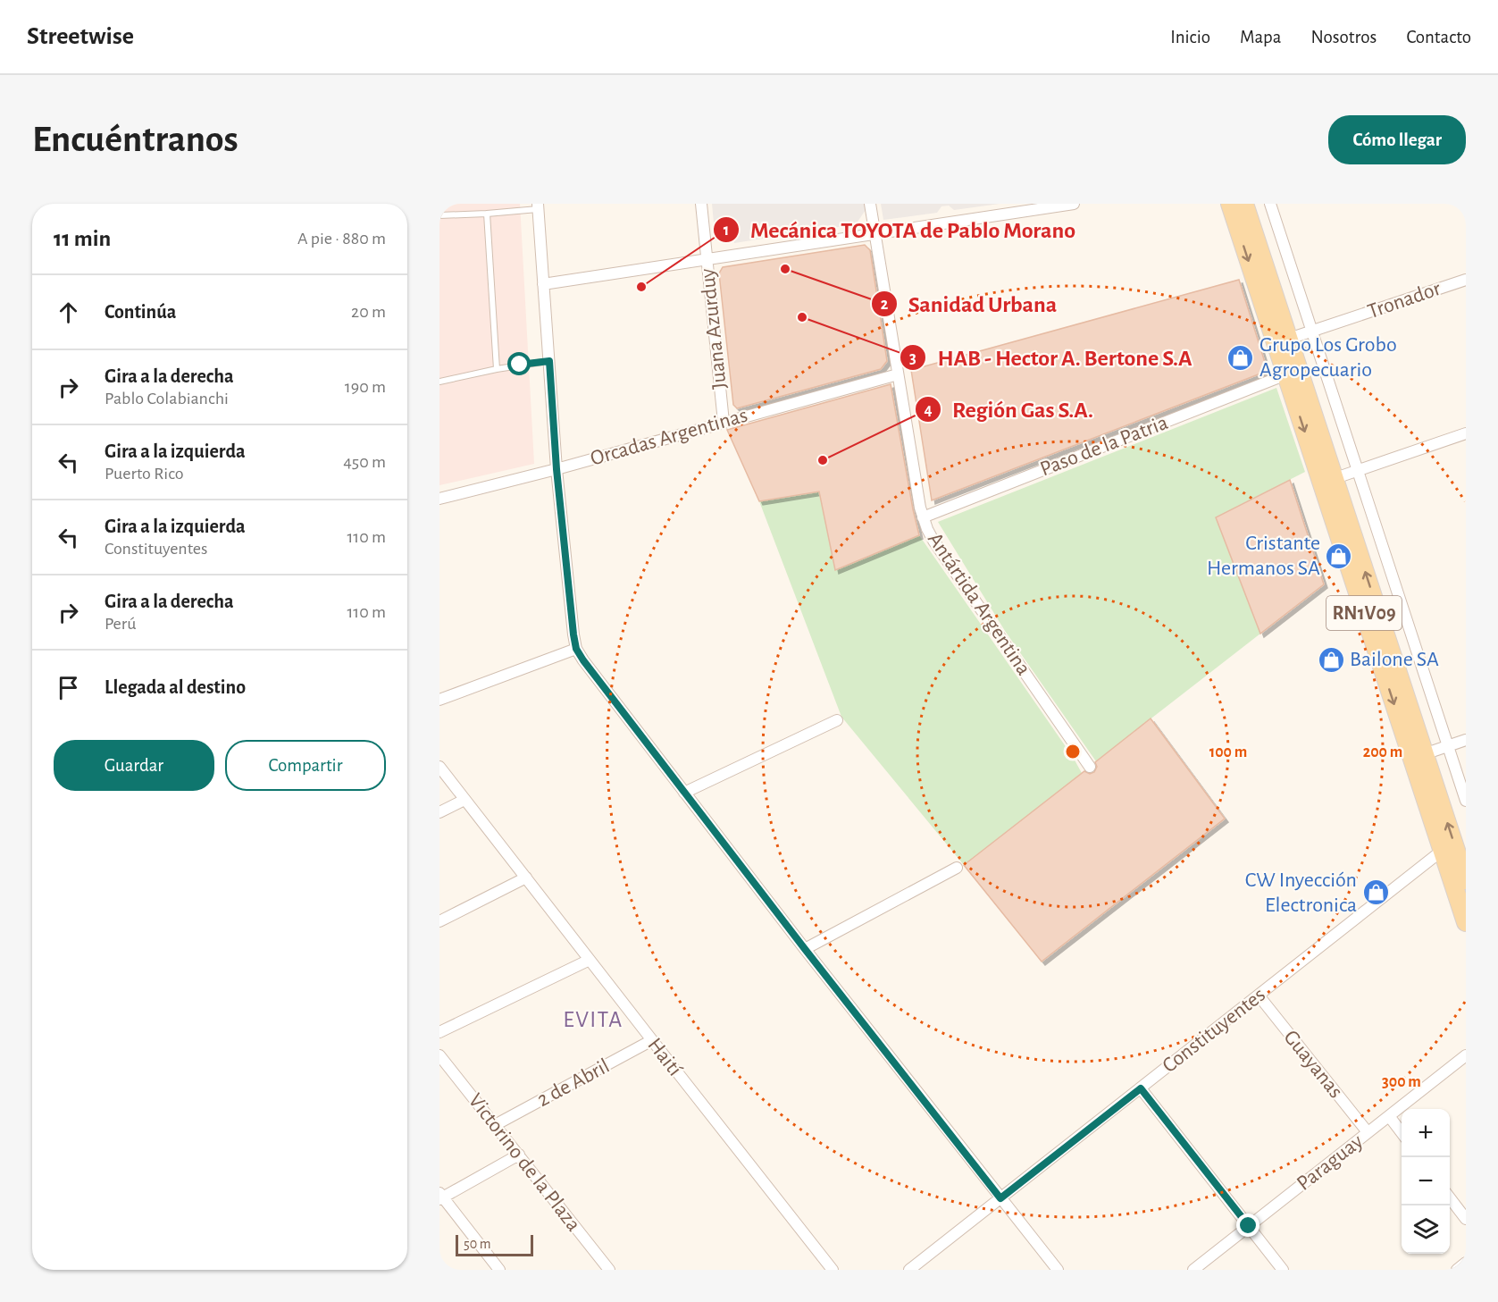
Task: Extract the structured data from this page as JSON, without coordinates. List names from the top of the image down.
{
  "streets": {
    "main road": ["RN1V09"],
    "street": [
      "Tronador",
      "Juana Azurduy",
      "Orcadas Argentinas",
      "Paso de la Patria",
      "Antártida Argentina",
      "Constituyentes",
      "Haití",
      "Guayanas",
      "2 de Abril",
      "Victorino de la Plaza",
      "Paraguay"
    ]
  },
  "crossings": [
    ["Tronador", "RN1V09"],
    ["Juana Azurduy", "Orcadas Argentinas"],
    ["Orcadas Argentinas", "Antártida Argentina"],
    ["Paso de la Patria", "Antártida Argentina"],
    ["Paso de la Patria", "RN1V09"],
    ["RN1V09", "Constituyentes"],
    ["Constituyentes", "Guayanas"],
    ["Haití", "2 de Abril"],
    ["Guayanas", "Paraguay"],
    ["2 de Abril", "Victorino de la Plaza"]
  ],
  "districts": ["EVITA"],
  "places": {
    "other": [
      "Sanidad Urbana",
      "Mecánica TOYOTA de Pablo Morano",
      "HAB - Hector A. Bertone S.A",
      "Región Gas S.A."
    ],
    "shop": [
      "Grupo Los Grobo Agropecuario",
      "Cristante Hermanos SA",
      "Bailone SA",
      "CW Inyección Electronica"
    ]
  },
  "scale_bar": "50 m",
  "page": {
    "header": "Streetwise",
    "nav": [
      "Inicio",
      "Mapa",
      "Nosotros",
      "Contacto"
    ],
    "buttons": [
      "Cómo llegar",
      ["Guardar", "Compartir"]
    ],
    "title": "Encuéntranos",
    "heading": ["11 min", "A pie · 880 m"],
    "list": [
      ["Continúa", "20 m"],
      ["Gira a la derecha", "Pablo Colabianchi", "190 m"],
      ["Gira a la izquierda", "Puerto Rico", "450 m"],
      ["Gira a la izquierda", "Constituyentes", "110 m"],
      ["Gira a la derecha", "Perú", "110 m"],
      "Llegada al destino"
    ],
    "map_buttons": ["+", "−"],
    "scale": "50 m"
  },
  "rings": ["100 m", "200 m", "300 m"]
}
